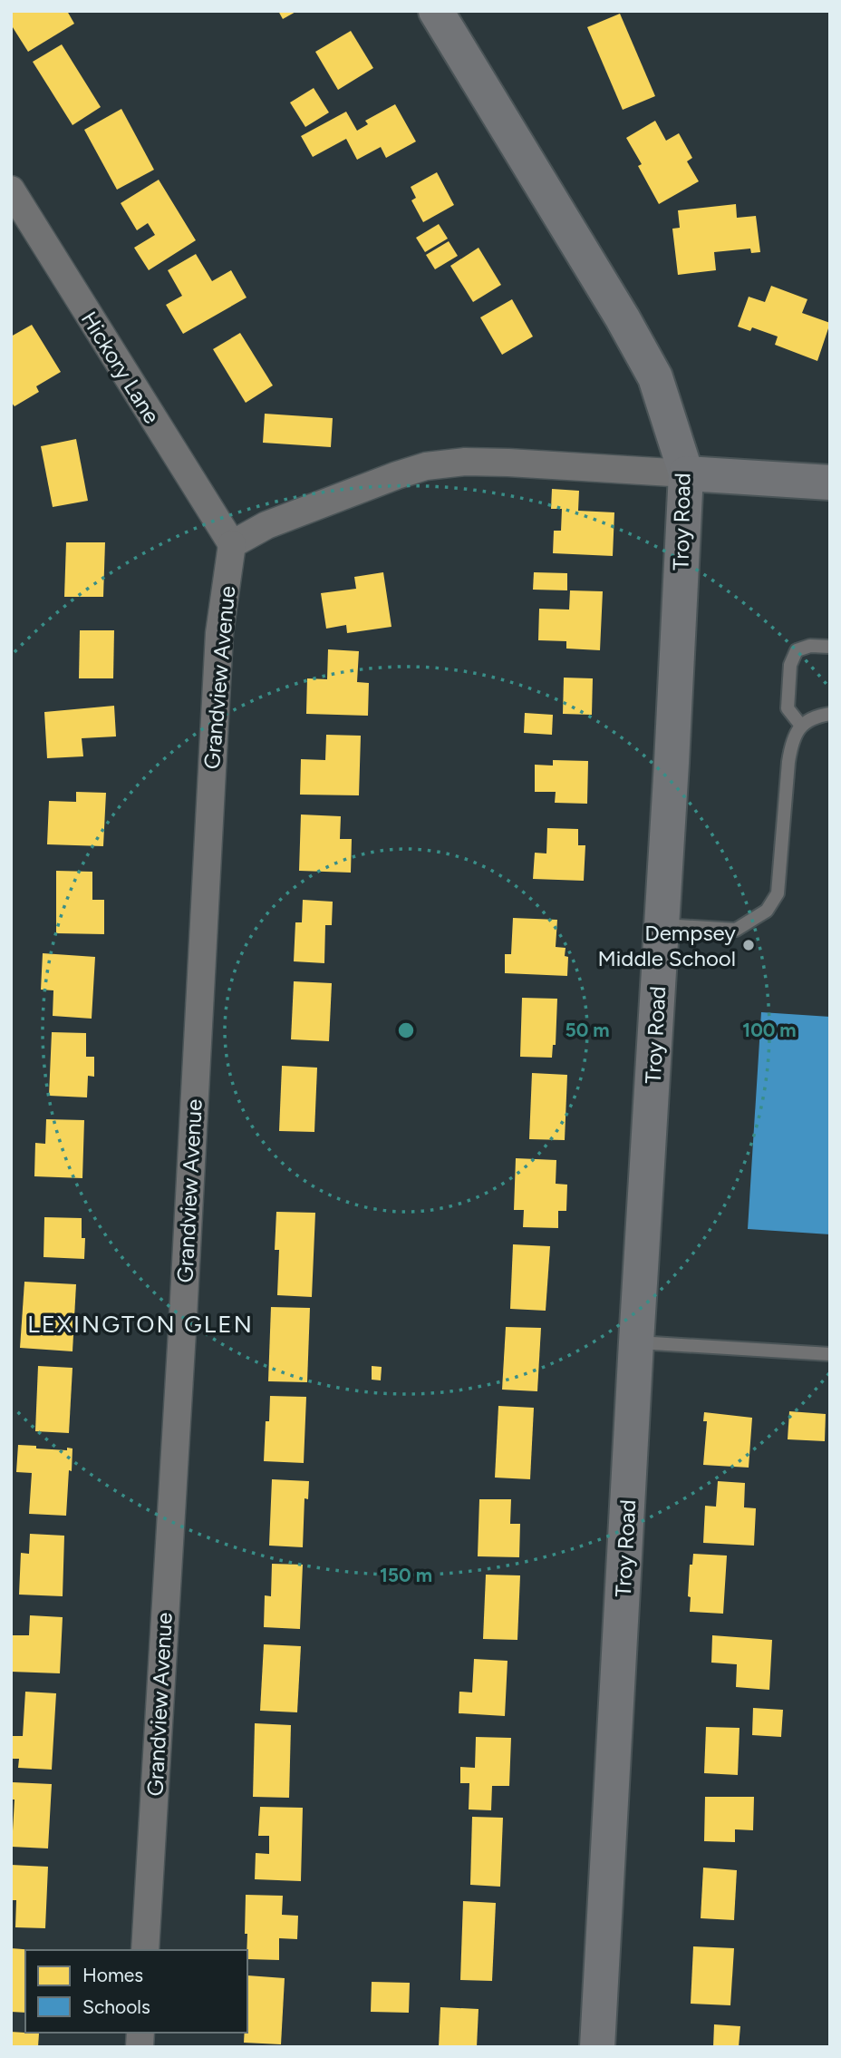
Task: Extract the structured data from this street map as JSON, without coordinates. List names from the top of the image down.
{
  "streets": {
    "street": ["Hickory Lane", "Troy Road", "Grandview Avenue"]
  },
  "crossings": [
    ["Hickory Lane", "Grandview Avenue"]
  ],
  "districts": ["LEXINGTON GLEN"],
  "places": ["Dempsey Middle School"],
  "legend": ["Homes", "Schools"],
  "rings": ["50 m", "100 m", "150 m"]
}
